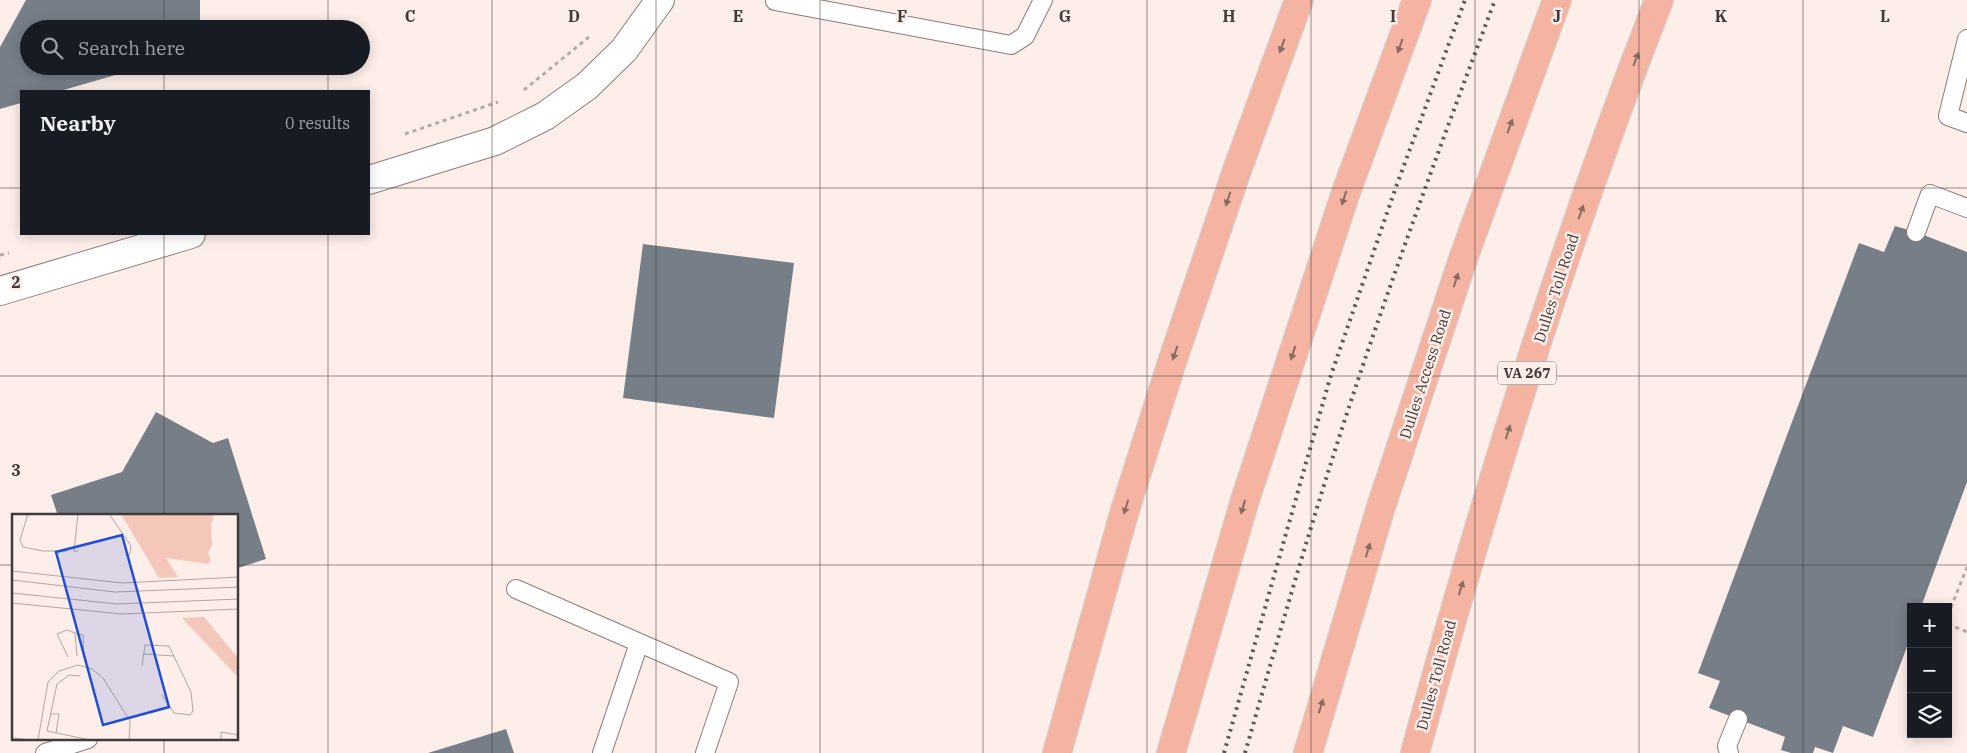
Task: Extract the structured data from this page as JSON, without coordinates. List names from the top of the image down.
{
  "streets": {
    "highway": ["Dulles Toll Road", "VA 267", "Dulles Access Road"]
  },
  "page": {
    "search": "Search here",
    "heading": ["Nearby", "0 results"],
    "map_buttons": ["+", "−"]
  },
  "grid": {
    "columns": [
      "C",
      "D",
      "E",
      "F",
      "G",
      "H",
      "I",
      "J",
      "K",
      "L"
    ],
    "rows": ["2", "3"]
  }
}
